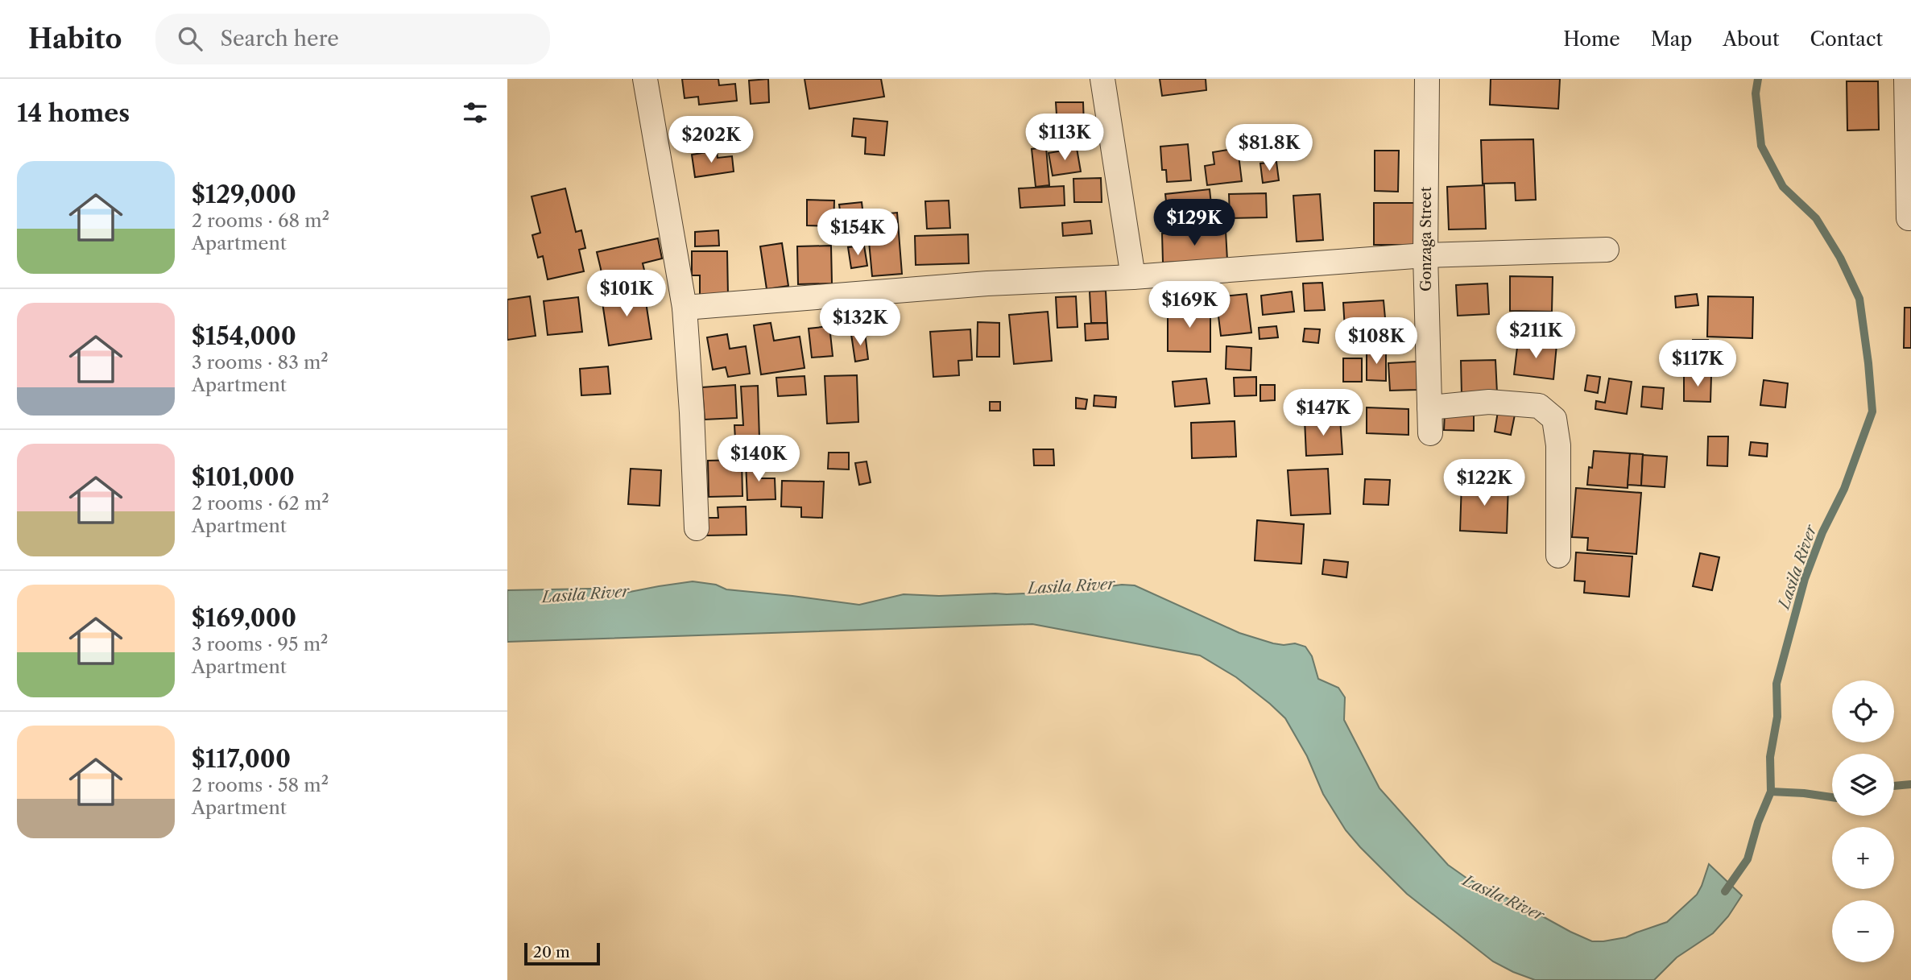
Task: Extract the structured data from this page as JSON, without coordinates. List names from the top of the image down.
{
  "streets": {
    "street": ["Gonzaga Street"]
  },
  "water": ["Lasila River"],
  "scale_bar": "20 m",
  "page": {
    "header": "Habito",
    "search": "Search here",
    "nav": [
      "Home",
      "Map",
      "About",
      "Contact"
    ],
    "heading": "14 homes",
    "price": [
      "$113K",
      "$202K",
      "$81.8K",
      "$129K",
      "$154K",
      "$101K",
      "$169K",
      "$132K",
      "$211K",
      "$108K",
      "$117K",
      "$147K",
      "$140K",
      "$122K"
    ],
    "list": [
      {
        "name": "$129,000",
        "note": "2 rooms · 68 m² · Apartment"
      },
      {
        "name": "$154,000",
        "note": "3 rooms · 83 m² · Apartment"
      },
      {
        "name": "$101,000",
        "note": "2 rooms · 62 m² · Apartment"
      },
      {
        "name": "$169,000",
        "note": "3 rooms · 95 m² · Apartment"
      },
      {
        "name": "$117,000",
        "note": "2 rooms · 58 m² · Apartment"
      }
    ],
    "map_buttons": ["+", "−"],
    "scale": "20 m"
  }
}
